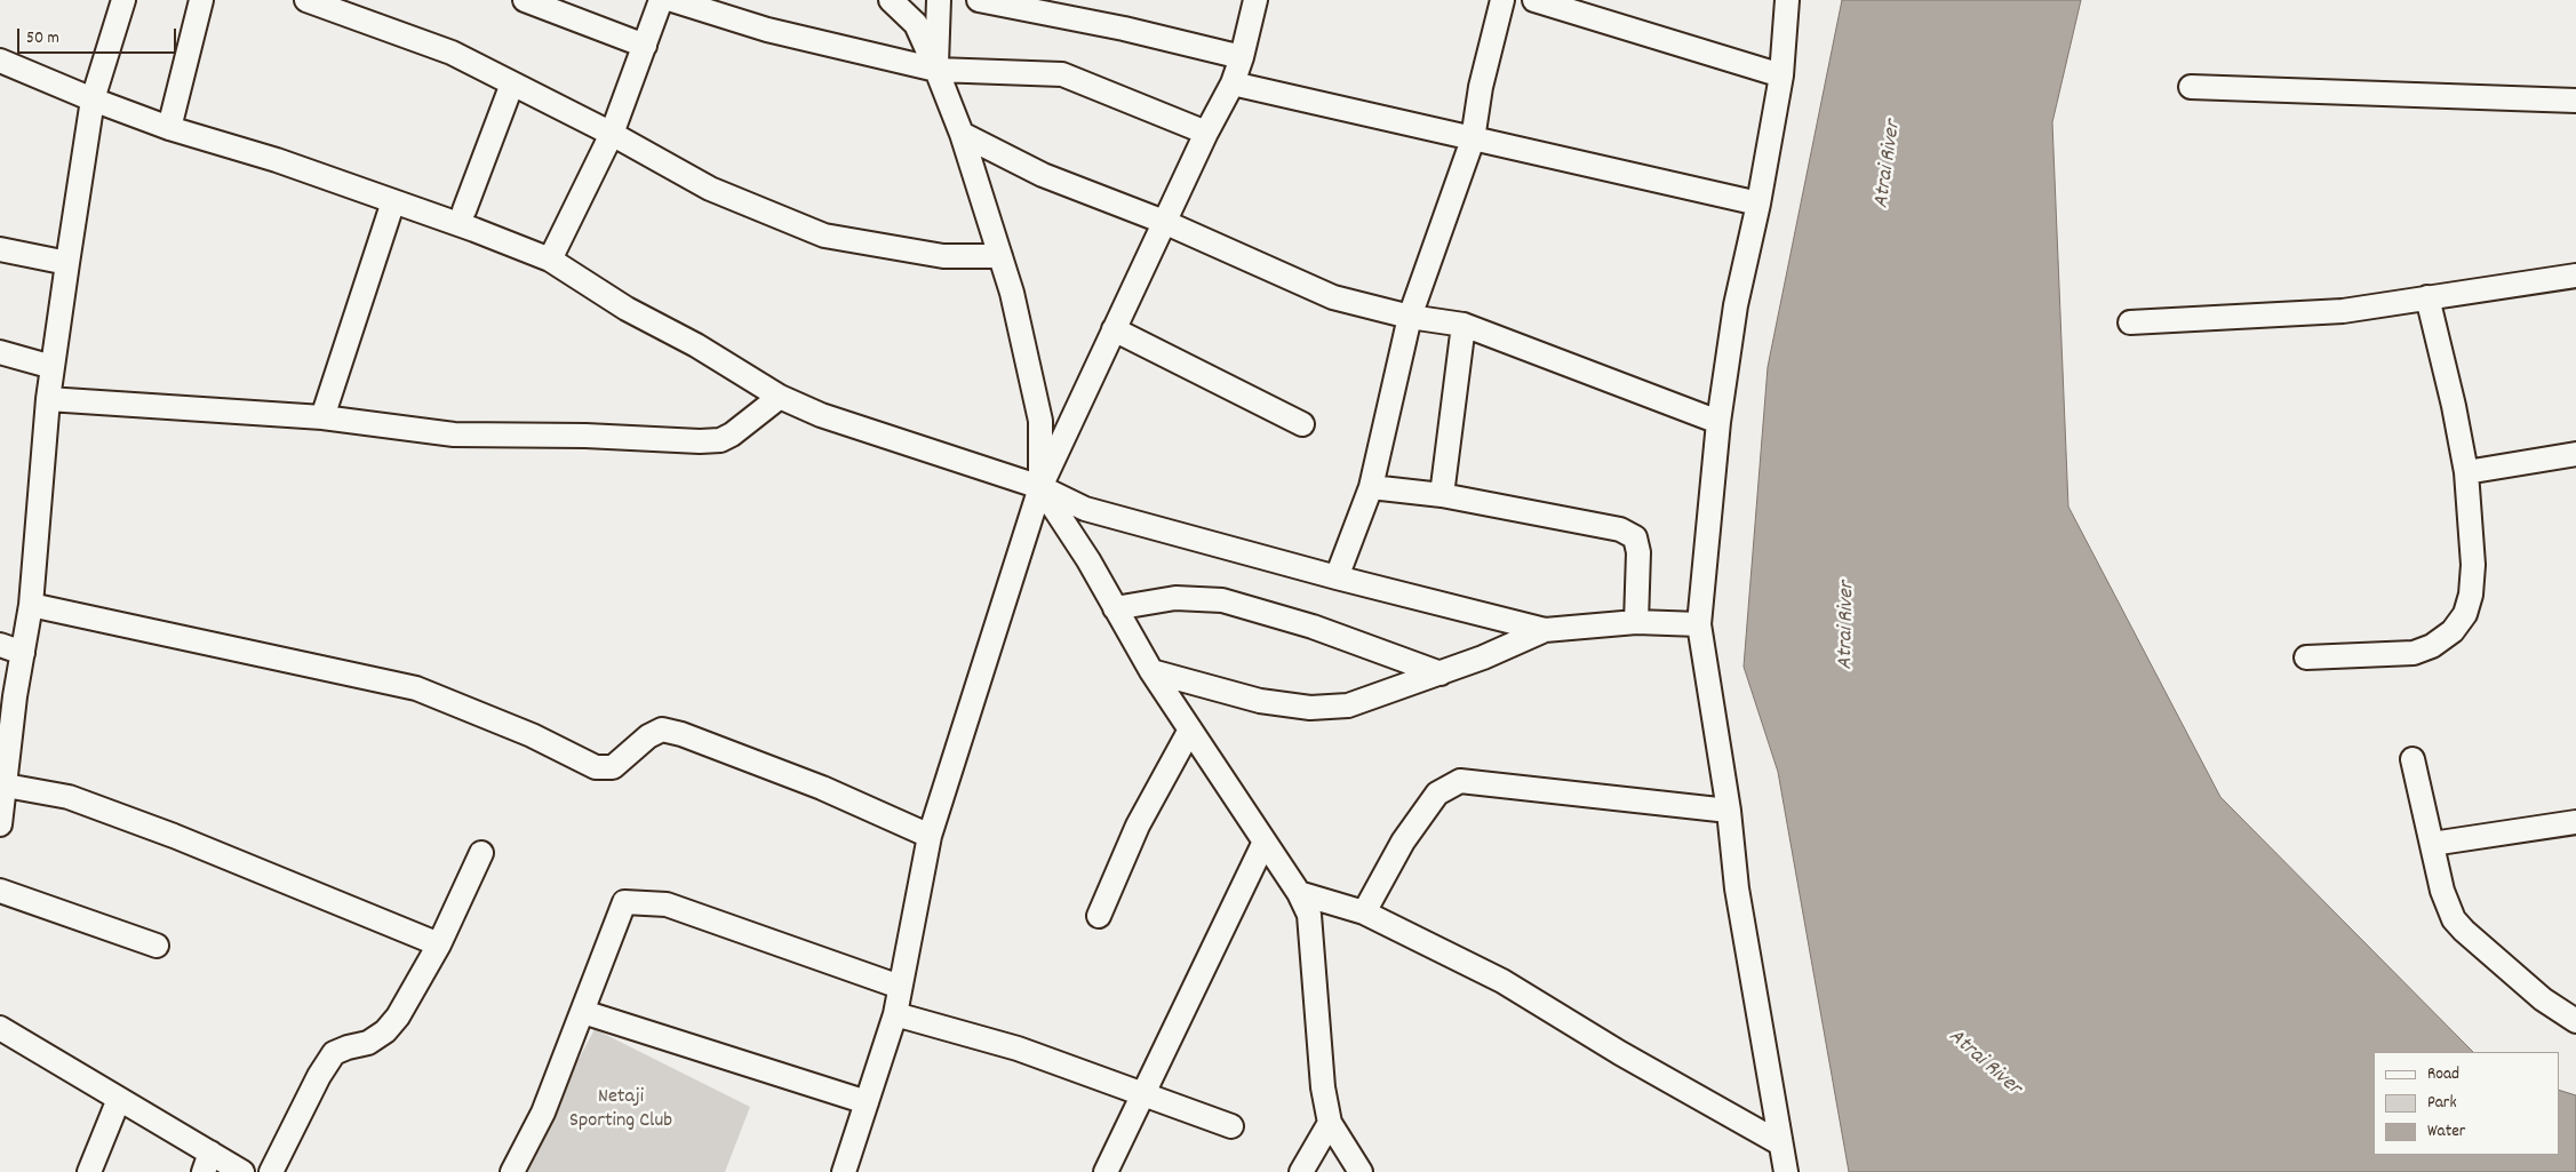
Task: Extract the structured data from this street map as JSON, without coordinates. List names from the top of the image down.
{
  "water": ["Atrai River"],
  "parks": ["Netaji Sporting Club"],
  "legend": ["Road", "Park", "Water"],
  "scale_bar": "50 m"
}
